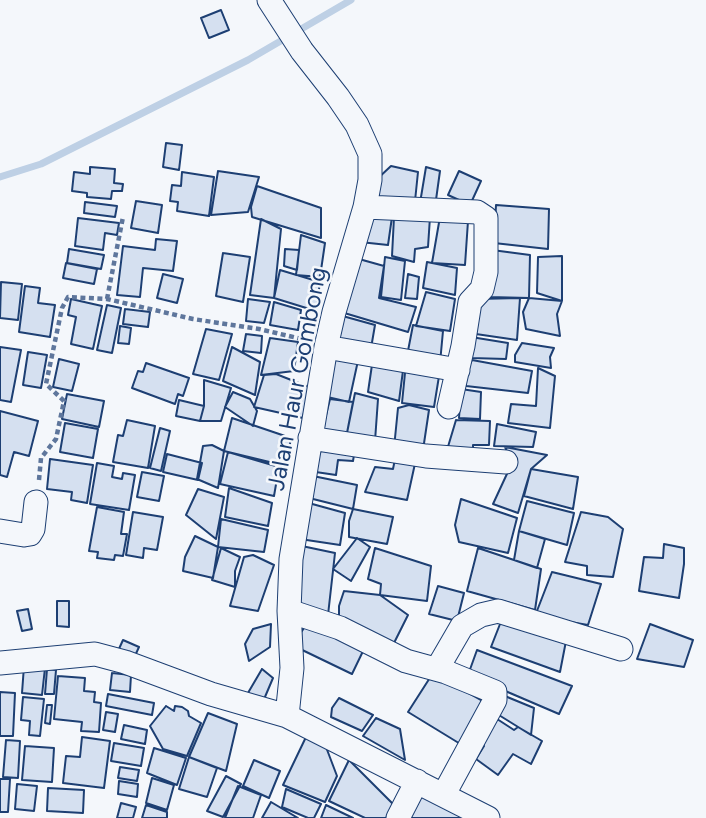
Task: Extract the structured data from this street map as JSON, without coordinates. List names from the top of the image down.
{
  "streets": {
    "street": ["Jalan Haur Gombong"]
  }
}
